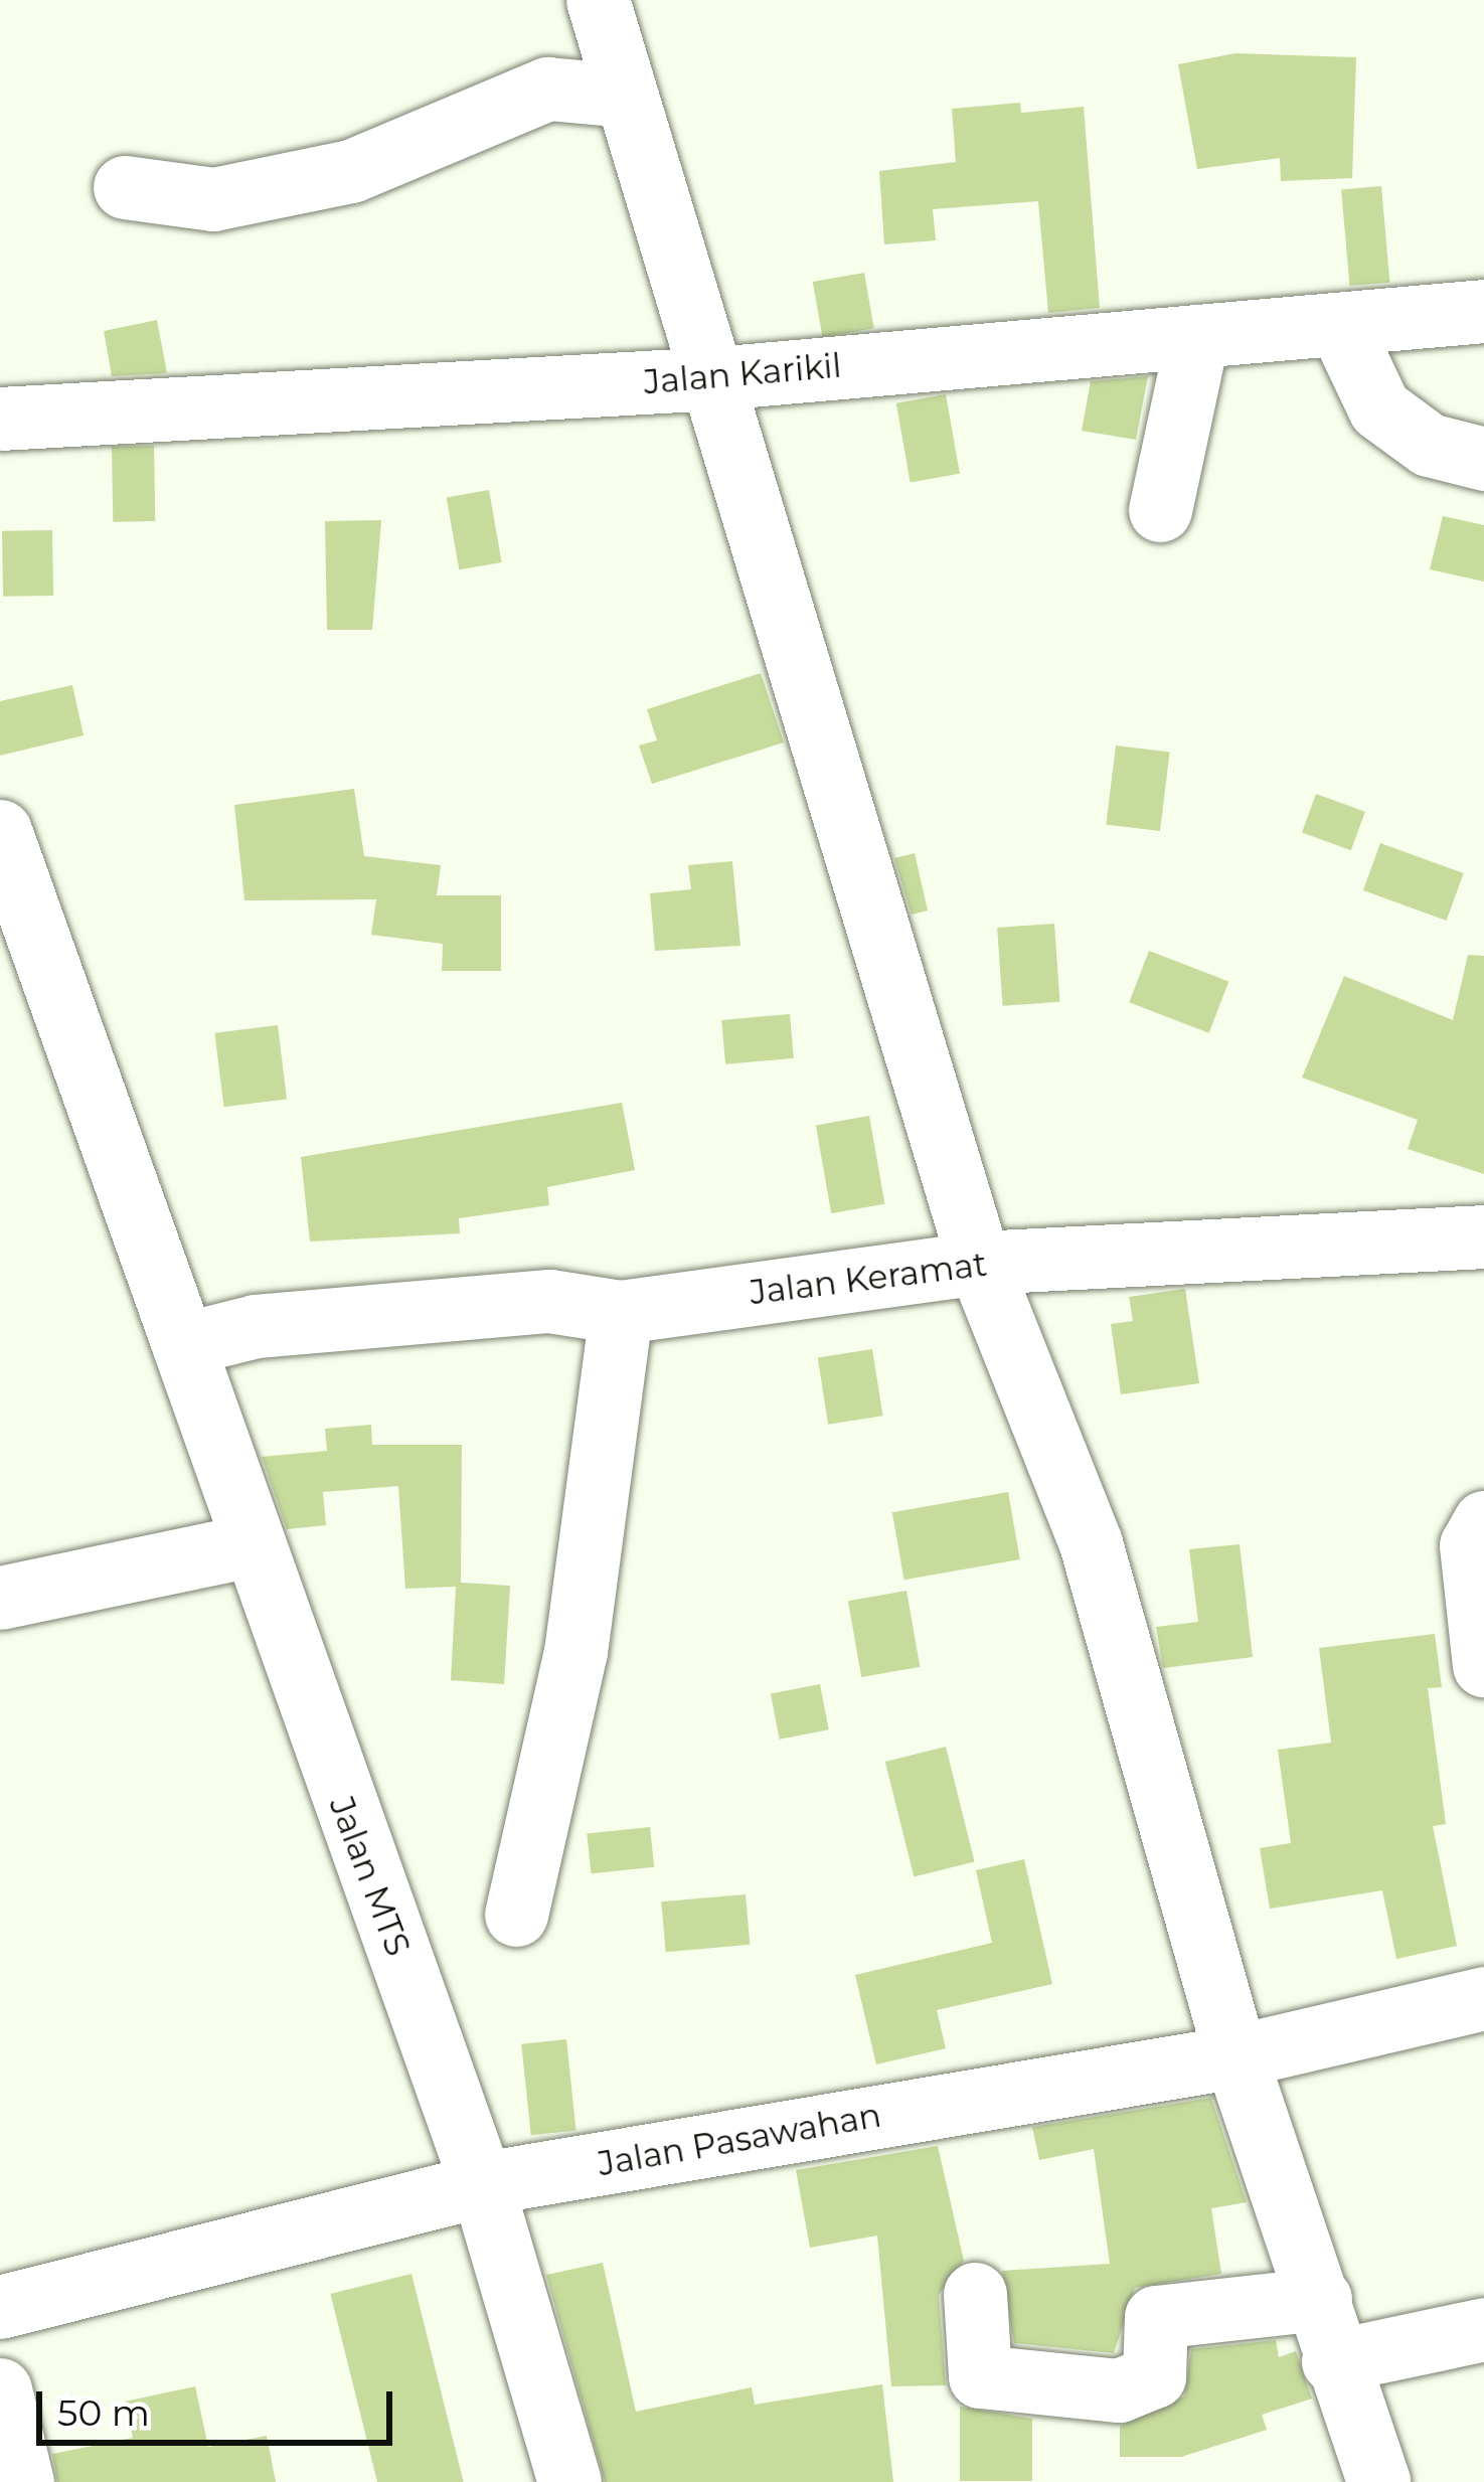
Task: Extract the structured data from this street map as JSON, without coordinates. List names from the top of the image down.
{
  "streets": {
    "street": [
      "Jalan Karikil",
      "Jalan Keramat",
      "Jalan MTS",
      "Jalan Pasawahan"
    ]
  },
  "crossings": [
    ["Jalan Keramat", "Jalan MTS"],
    ["Jalan MTS", "Jalan Pasawahan"]
  ],
  "scale_bar": "50 m"
}
